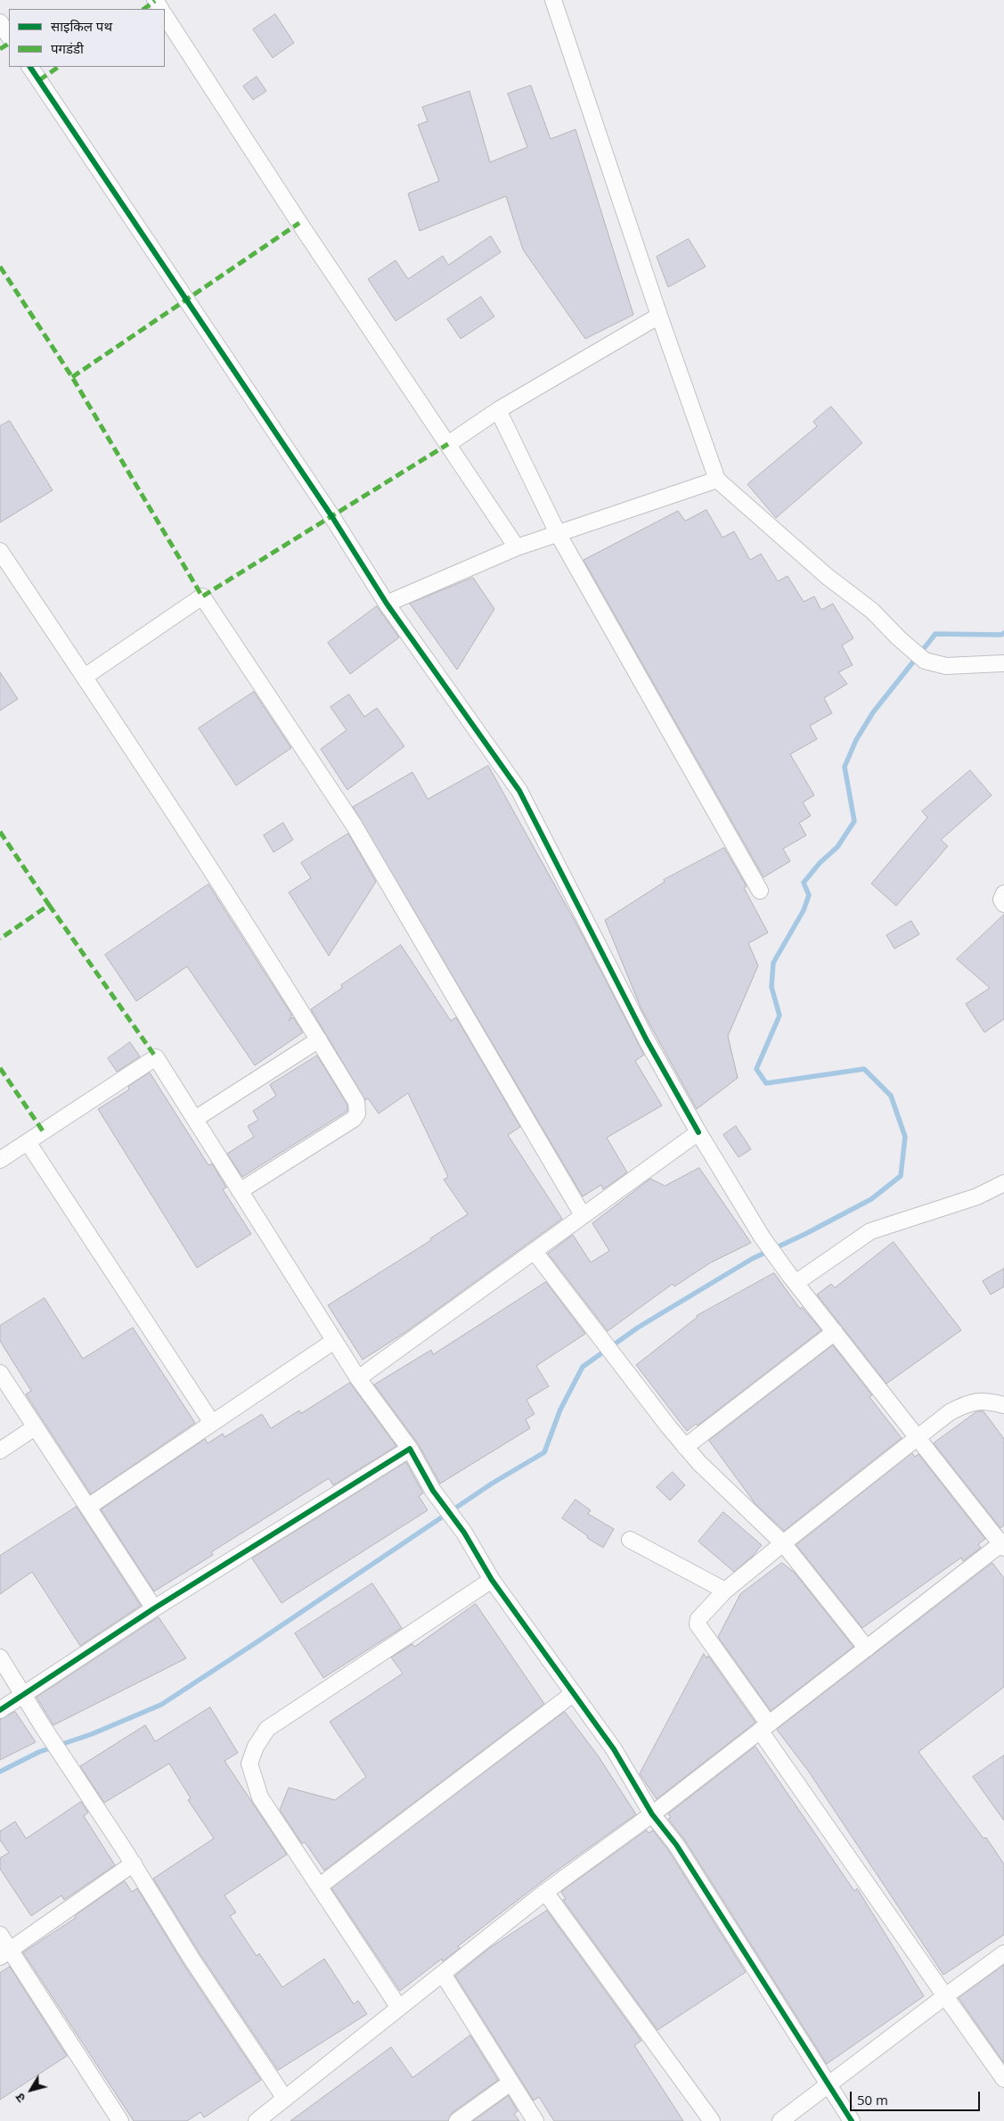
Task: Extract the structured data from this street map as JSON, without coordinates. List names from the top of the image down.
{
  "legend": ["साइकिल पथ", "पगडंडी"],
  "scale_bar": "50 m",
  "north": "bottom left"
}
